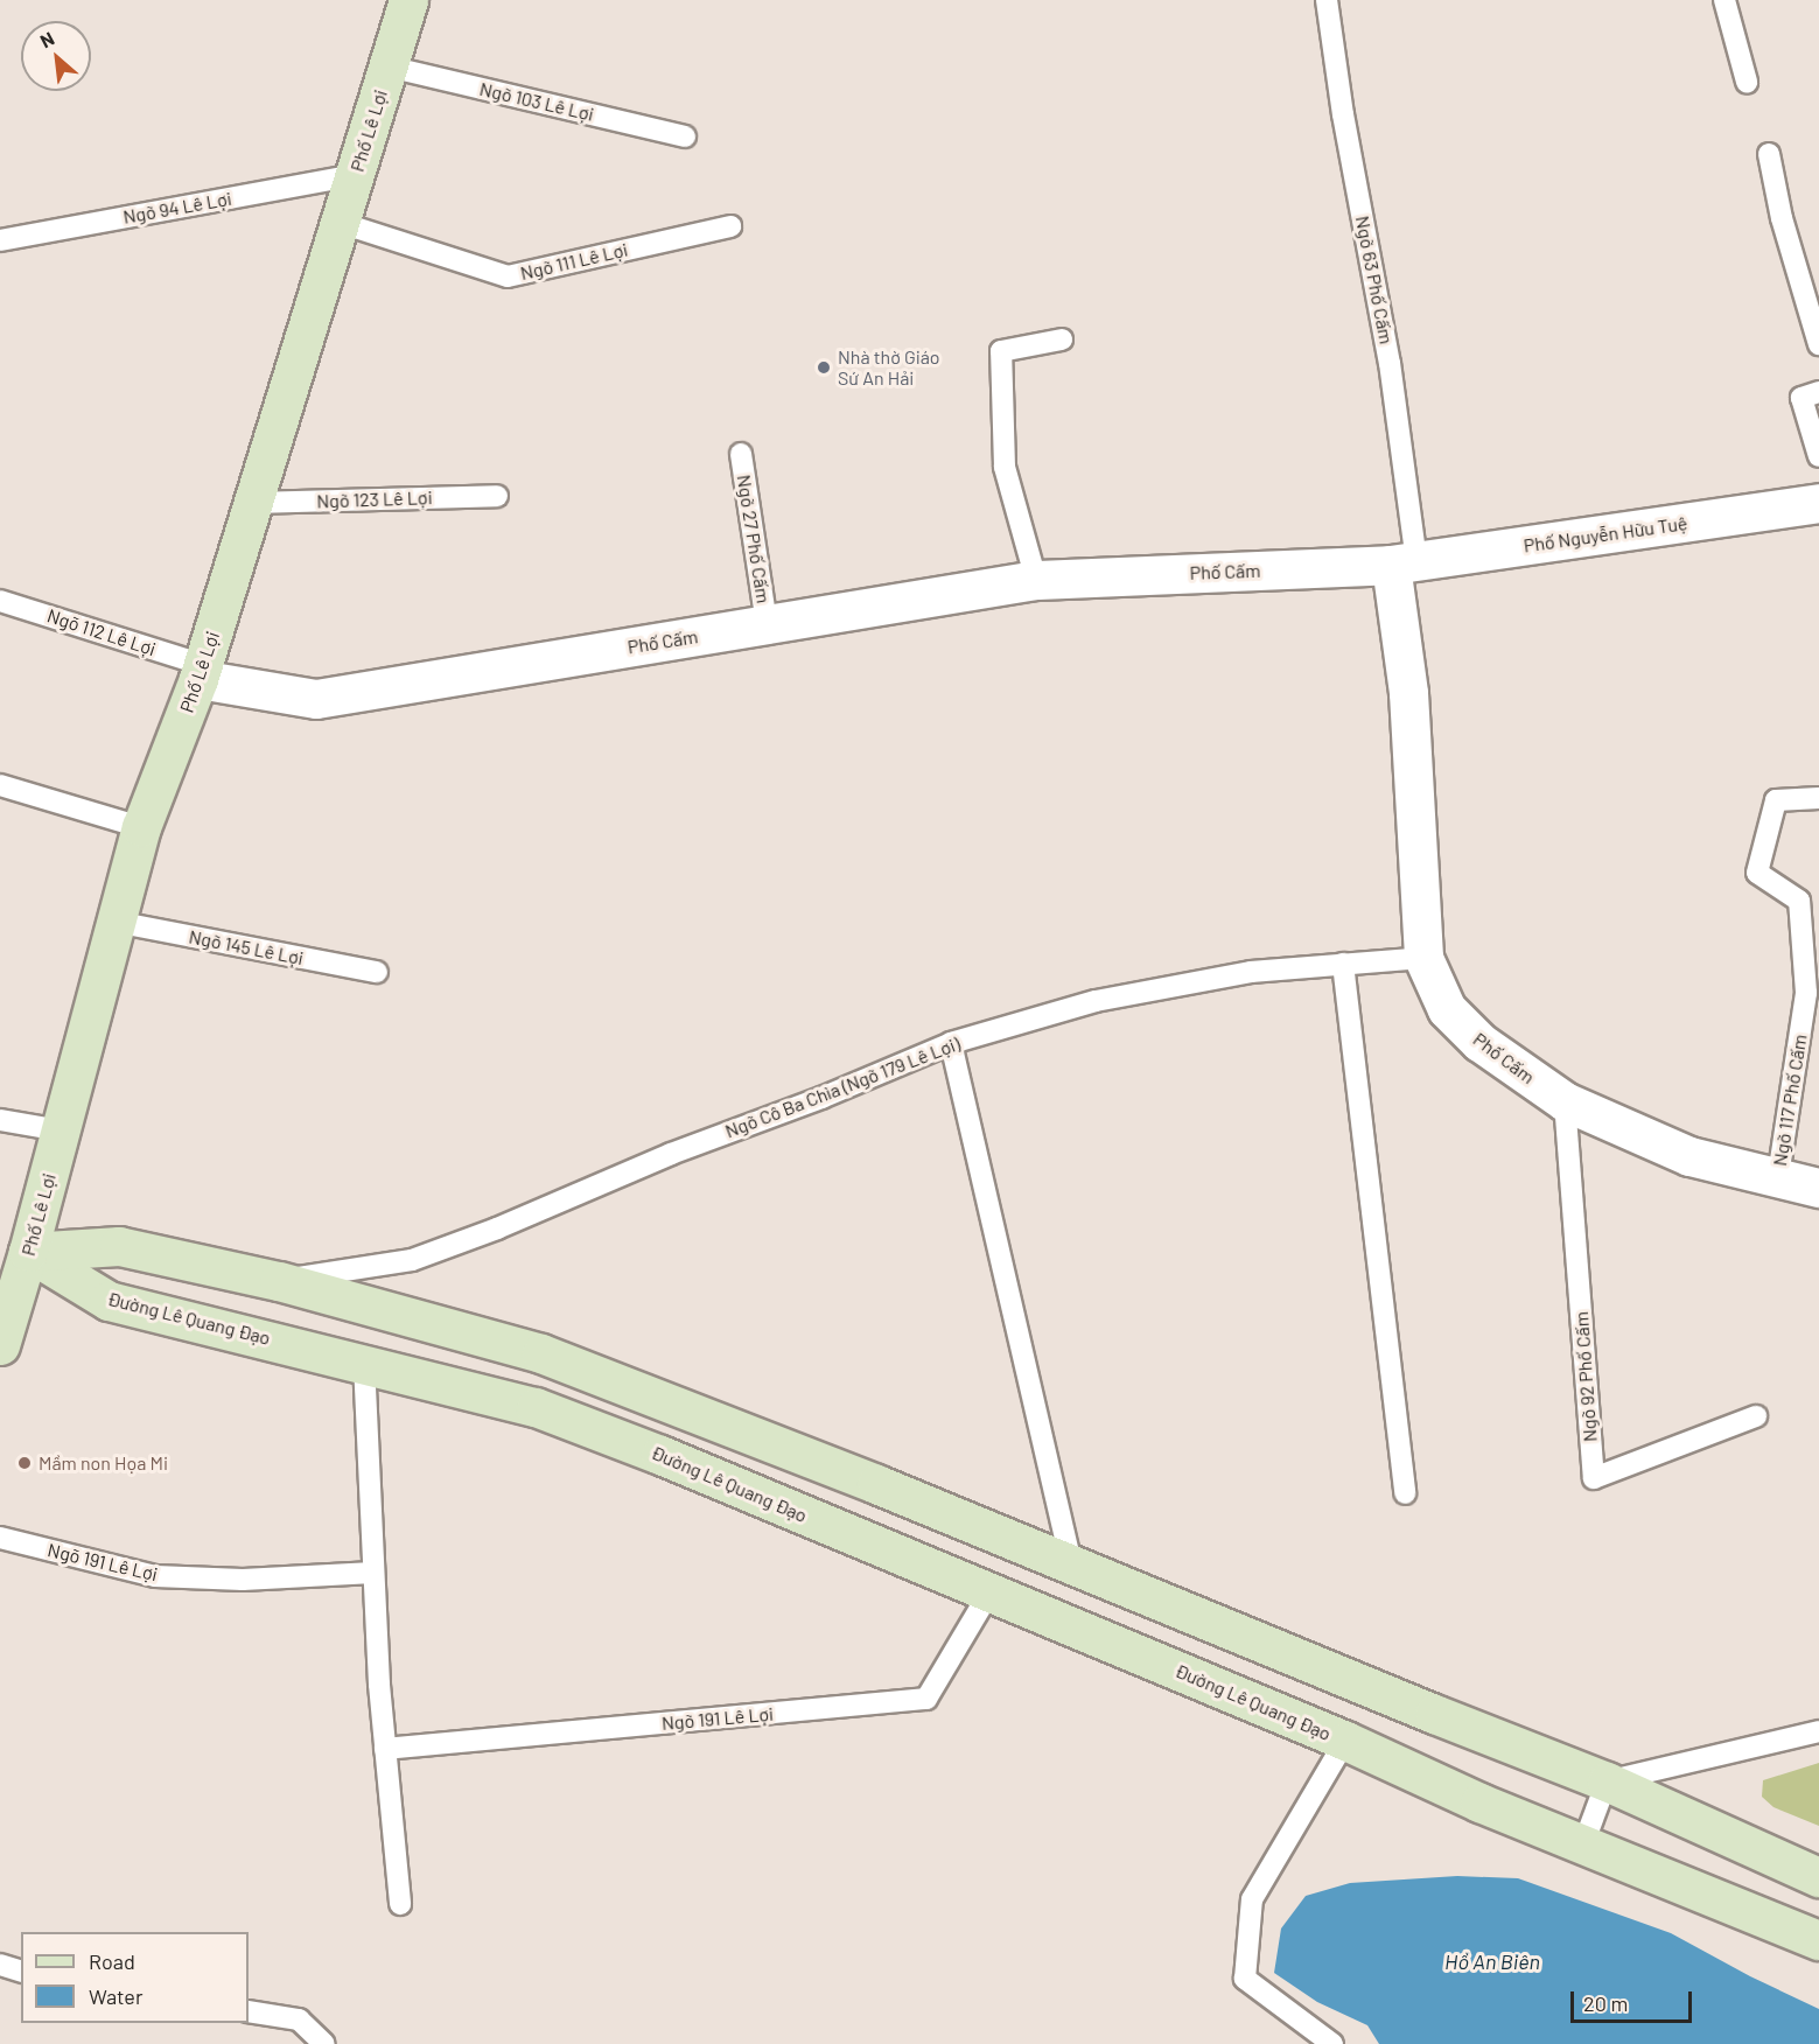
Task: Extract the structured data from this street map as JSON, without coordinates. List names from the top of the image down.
{
  "streets": {
    "street": [
      "Phố Lê Lợi",
      "Phố Nguyễn Hữu Tuệ",
      "Phố Cấm",
      "Đường Lê Quang Đạo"
    ],
    "lane": [
      "Ngõ 103 Lê Lợi",
      "Ngõ 94 Lê Lợi",
      "Ngõ 111 Lê Lợi",
      "Ngõ 63 Phố Cấm",
      "Ngõ 123 Lê Lợi",
      "Ngõ 27 Phố Cấm",
      "Ngõ 112 Lê Lợi",
      "Ngõ 145 Lê Lợi",
      "Ngõ Cô Ba Chìa (Ngõ 179 Lê Lợi)",
      "Ngõ 117 Phố Cấm",
      "Ngõ 92 Phố Cấm",
      "Ngõ 191 Lê Lợi"
    ]
  },
  "crossings": [
    ["Ngõ 103 Lê Lợi", "Phố Lê Lợi"],
    ["Phố Lê Lợi", "Ngõ 94 Lê Lợi"],
    ["Phố Lê Lợi", "Ngõ 111 Lê Lợi"],
    ["Phố Lê Lợi", "Ngõ 123 Lê Lợi"],
    ["Phố Lê Lợi", "Phố Cấm"],
    ["Phố Lê Lợi", "Ngõ 112 Lê Lợi"],
    ["Phố Lê Lợi", "Ngõ 145 Lê Lợi"],
    ["Phố Lê Lợi", "Đường Lê Quang Đạo"],
    ["Ngõ 63 Phố Cấm", "Phố Nguyễn Hữu Tuệ"],
    ["Ngõ 63 Phố Cấm", "Phố Cấm"],
    ["Phố Nguyễn Hữu Tuệ", "Phố Cấm"],
    ["Ngõ 27 Phố Cấm", "Phố Cấm"],
    ["Phố Cấm", "Ngõ 112 Lê Lợi"],
    ["Phố Cấm", "Ngõ Cô Ba Chìa (Ngõ 179 Lê Lợi)"],
    ["Phố Cấm", "Ngõ 117 Phố Cấm"],
    ["Phố Cấm", "Ngõ 92 Phố Cấm"],
    ["Đường Lê Quang Đạo", "Ngõ 191 Lê Lợi"]
  ],
  "water": ["Hồ An Biên"],
  "places": ["Nhà thờ Giáo Sứ An Hải", "Mầm non Họa Mi"],
  "legend": ["Road", "Water"],
  "scale_bar": "20 m",
  "north": "top left"
}
